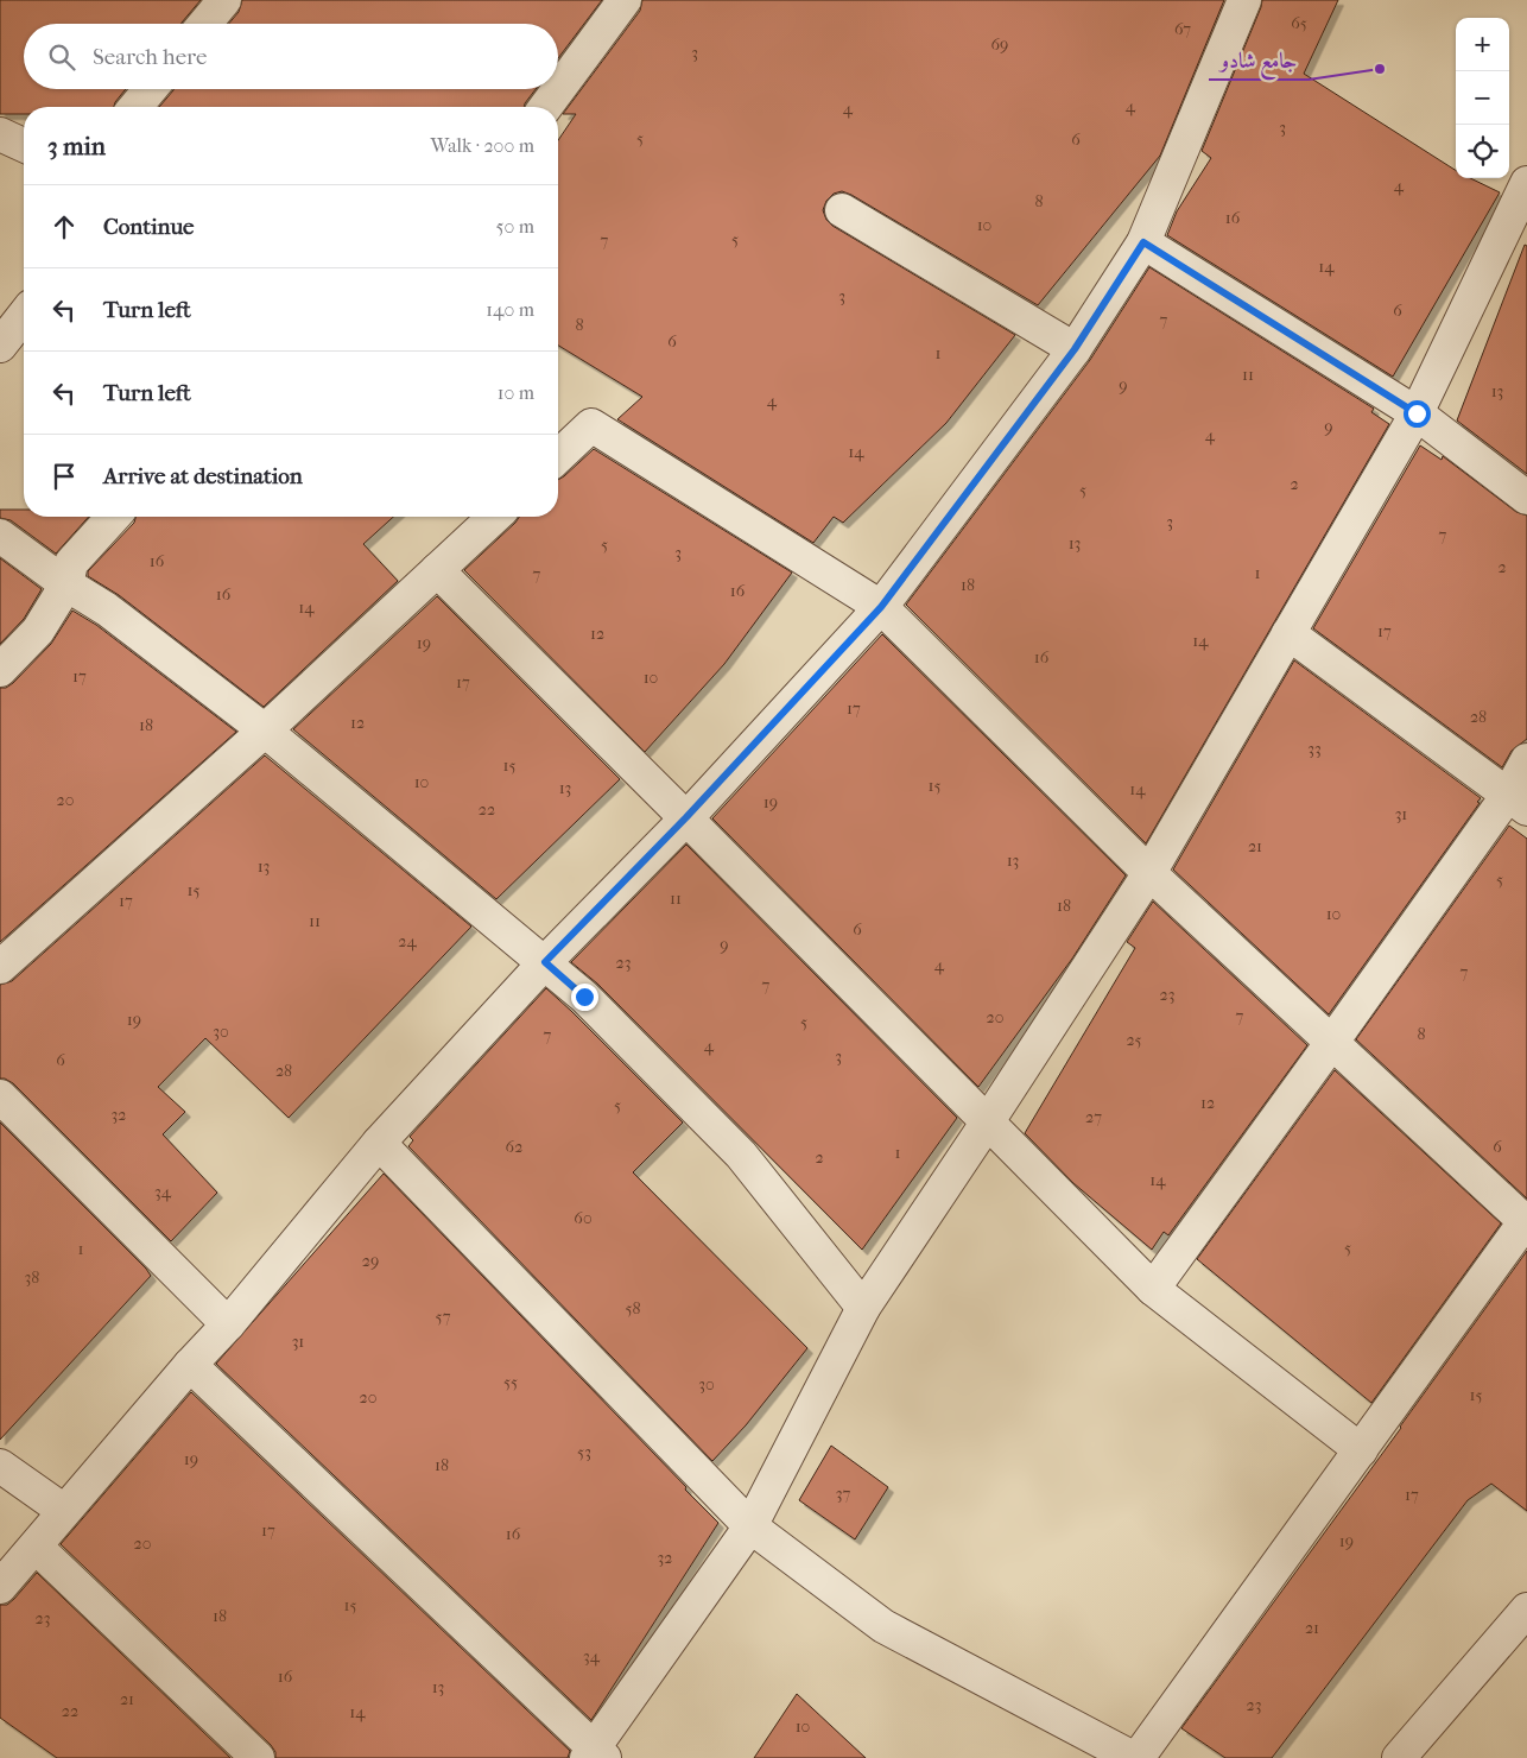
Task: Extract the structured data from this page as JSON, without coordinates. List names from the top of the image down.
{
  "places": ["جامع شادو"],
  "house_numbers": [
    "65",
    "67",
    "69",
    "3",
    "4",
    "4",
    "3",
    "5",
    "6",
    "4",
    "8",
    "16",
    "10",
    "5",
    "7",
    "14",
    "3",
    "6",
    "7",
    "8",
    "6",
    "1",
    "11",
    "9",
    "13",
    "4",
    "9",
    "4",
    "14",
    "2",
    "5",
    "3",
    "7",
    "13",
    "5",
    "3",
    "16",
    "2",
    "1",
    "7",
    "18",
    "16",
    "16",
    "14",
    "17",
    "12",
    "14",
    "19",
    "16",
    "17",
    "10",
    "17",
    "17",
    "28",
    "12",
    "18",
    "33",
    "15",
    "10",
    "15",
    "13",
    "14",
    "20",
    "19",
    "22",
    "31",
    "21",
    "13",
    "13",
    "5",
    "15",
    "11",
    "17",
    "18",
    "10",
    "11",
    "6",
    "24",
    "9",
    "23",
    "4",
    "7",
    "7",
    "23",
    "7",
    "20",
    "19",
    "5",
    "30",
    "8",
    "7",
    "25",
    "4",
    "3",
    "6",
    "28",
    "12",
    "5",
    "32",
    "27",
    "62",
    "6",
    "1",
    "2",
    "14",
    "34",
    "60",
    "5",
    "1",
    "29",
    "38",
    "58",
    "57",
    "31",
    "55",
    "30",
    "15",
    "20",
    "53",
    "19",
    "18",
    "37",
    "17",
    "17",
    "16",
    "19",
    "20",
    "32",
    "15",
    "18",
    "23",
    "21",
    "34",
    "16",
    "13",
    "21",
    "23",
    "22",
    "14",
    "10"
  ],
  "page": {
    "map_buttons": ["+", "−"],
    "search": "Search here",
    "heading": ["3 min", "Walk · 200 m"],
    "list": [
      ["Continue", "50 m"],
      ["Turn left", "140 m"],
      ["Turn left", "10 m"],
      "Arrive at destination"
    ]
  }
}
